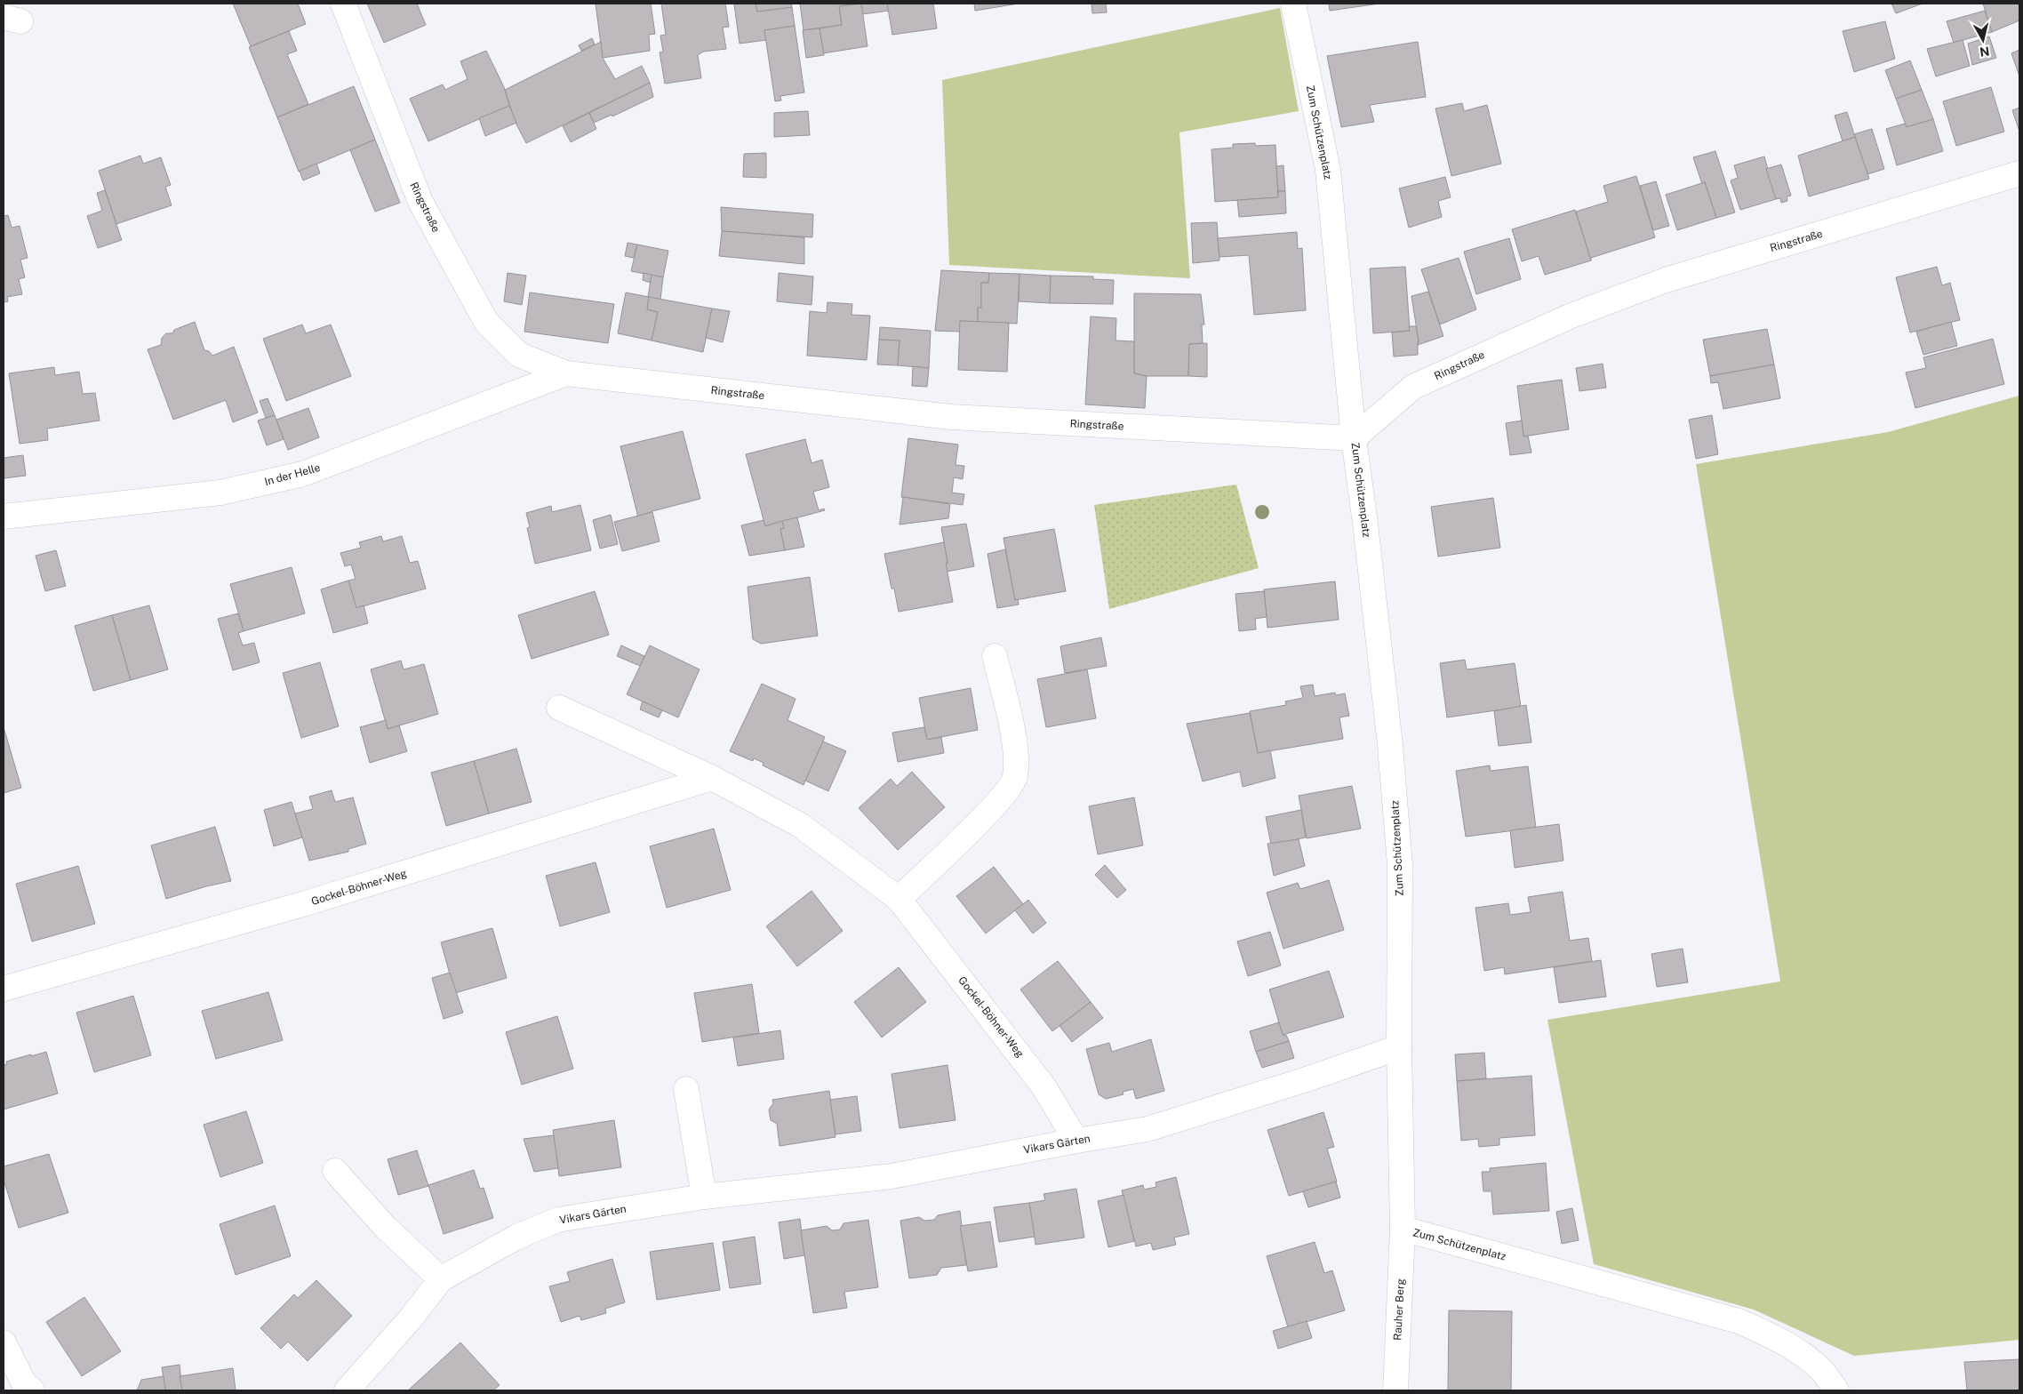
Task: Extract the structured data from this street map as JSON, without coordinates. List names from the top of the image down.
{
  "streets": {
    "street": [
      "Zum Schützenplatz",
      "Ringstraße",
      "In der Helle",
      "Gockel-Böhner-Weg",
      "Vikars Gärten",
      "Rauher Berg"
    ]
  },
  "crossings": [
    ["Zum Schützenplatz", "Ringstraße"],
    ["Zum Schützenplatz", "Vikars Gärten"],
    ["Zum Schützenplatz", "Rauher Berg"],
    ["Ringstraße", "In der Helle"],
    ["Gockel-Böhner-Weg", "Vikars Gärten"]
  ],
  "north": "bottom"
}
